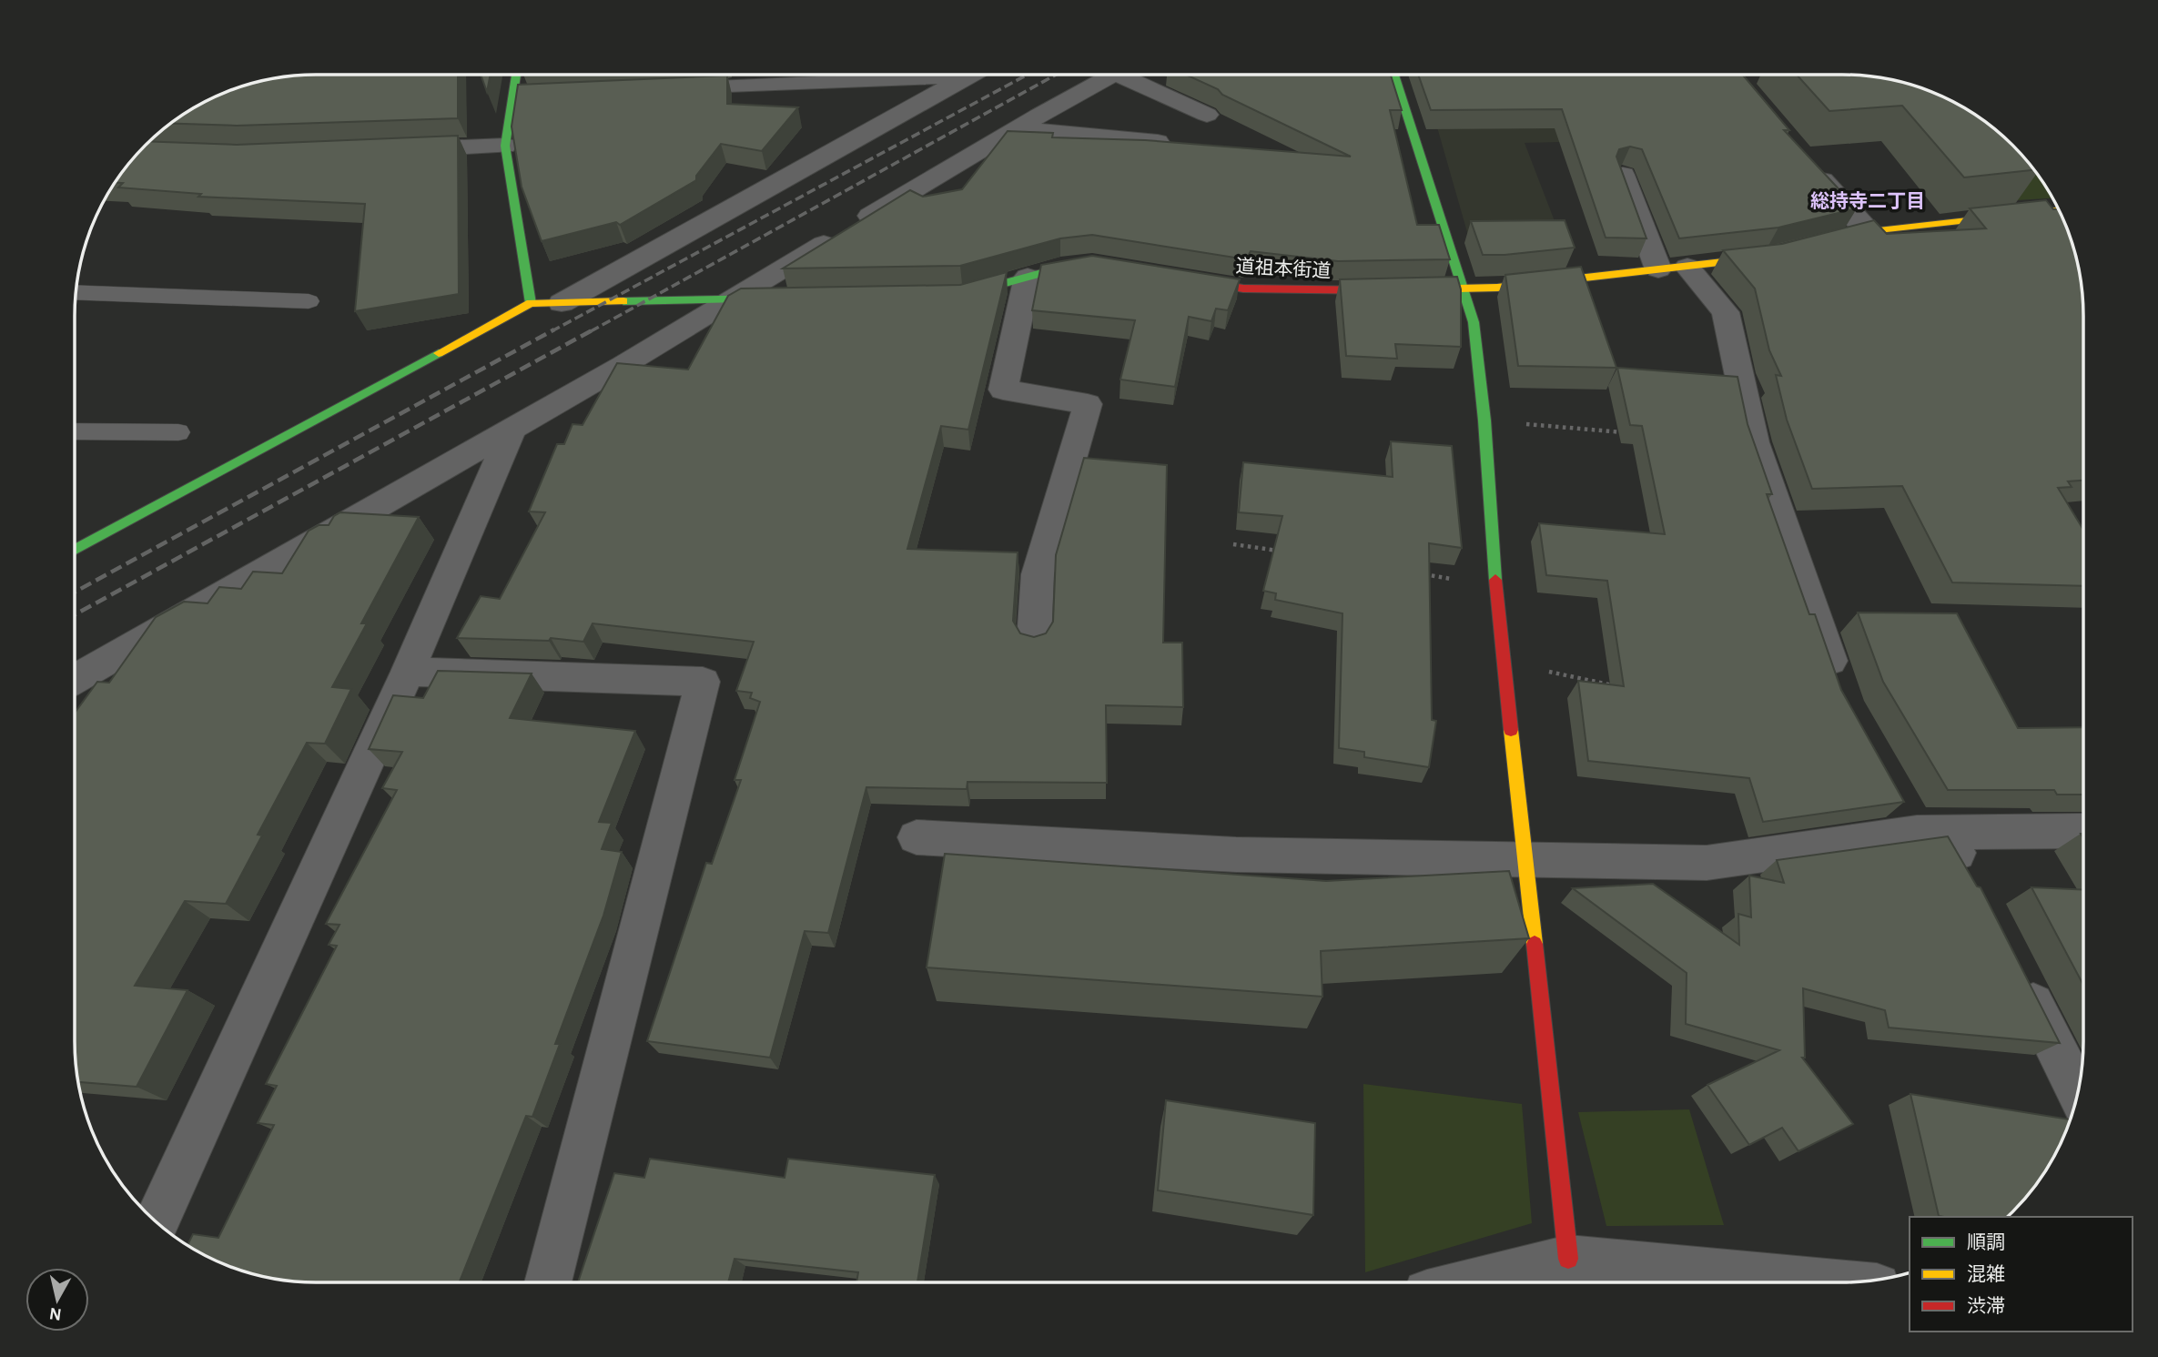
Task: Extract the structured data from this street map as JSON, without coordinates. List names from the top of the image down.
{
  "streets": {
    "street": ["道祖本街道"]
  },
  "districts": ["総持寺二丁目"],
  "legend": ["順調", "混雑", "渋滞"],
  "north": "bottom"
}
